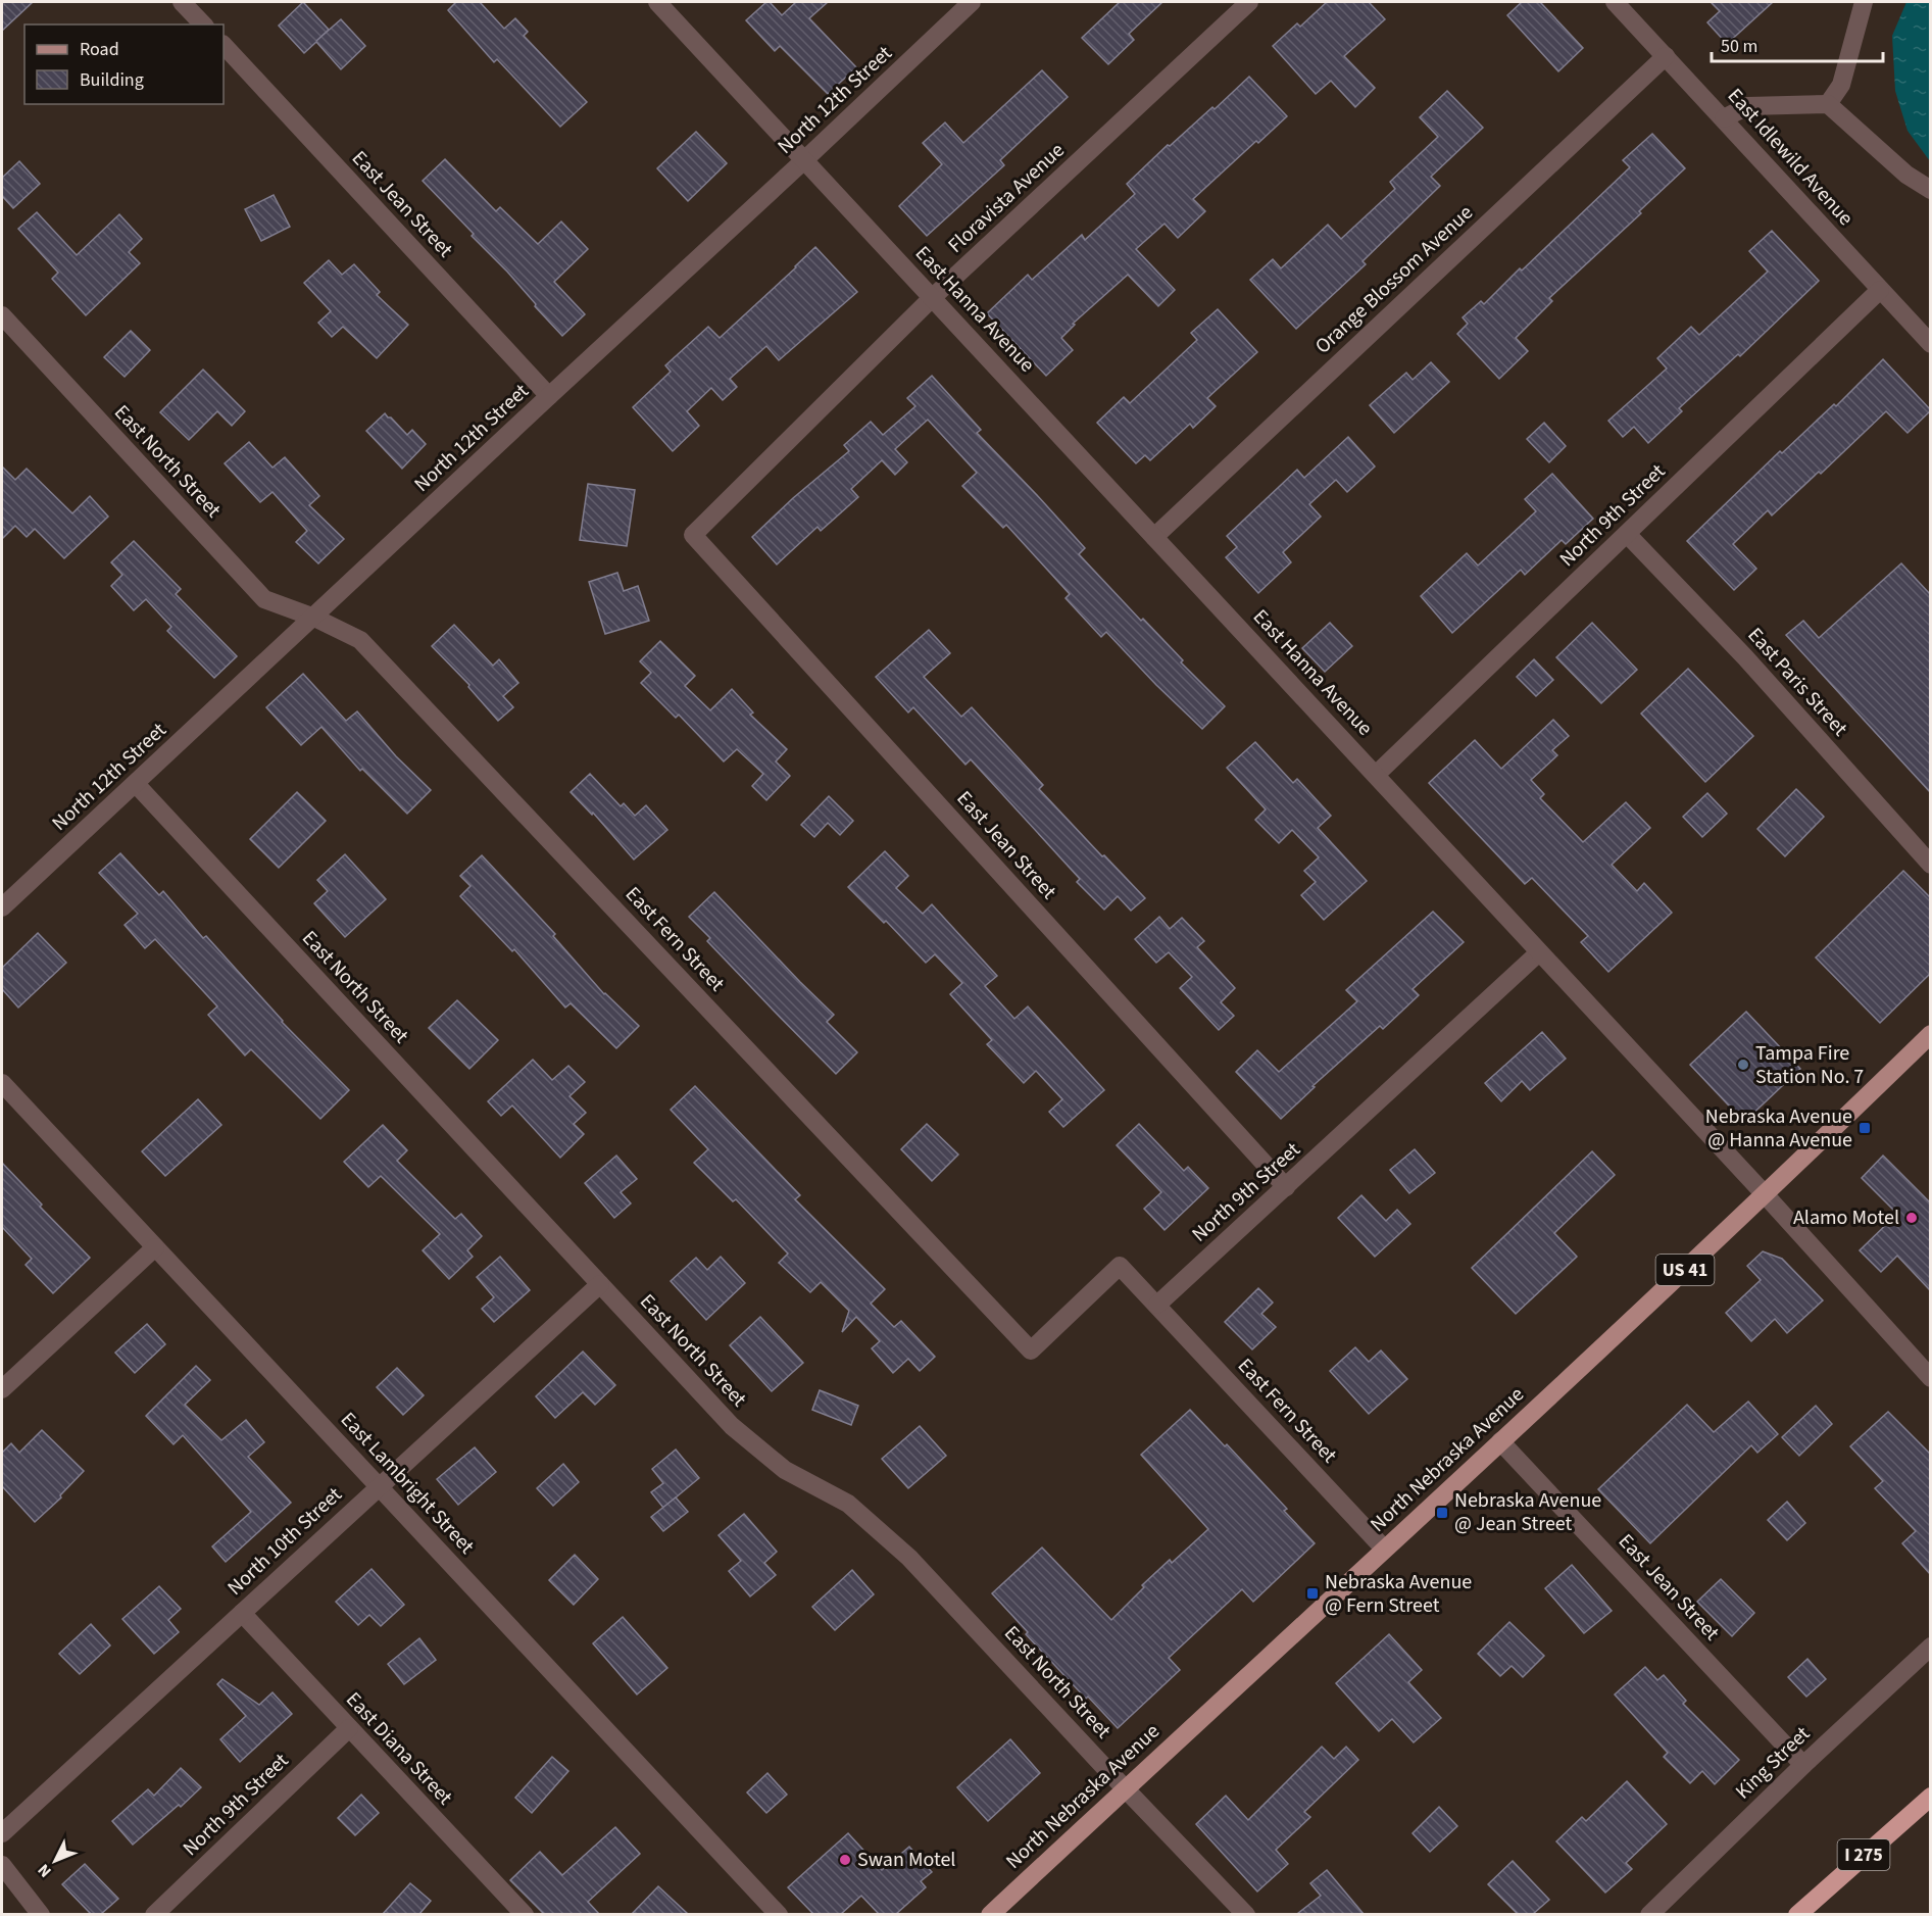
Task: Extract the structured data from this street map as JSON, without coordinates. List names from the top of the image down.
{
  "streets": {
    "highway": ["I 275"],
    "main road": ["US 41", "North Nebraska Avenue"],
    "street": [
      "North 12th Street",
      "East Idlewild Avenue",
      "Floravista Avenue",
      "East Jean Street",
      "Orange Blossom Avenue",
      "East Hanna Avenue",
      "East North Street",
      "North 9th Street",
      "East Paris Street",
      "East Fern Street",
      "East Lambright Street",
      "North 10th Street",
      "East Diana Street",
      "King Street"
    ]
  },
  "crossings": [
    ["North 12th Street", "East Jean Street"],
    ["North 12th Street", "East Hanna Avenue"],
    ["North 12th Street", "East North Street"],
    ["North 12th Street", "East Fern Street"],
    ["East Idlewild Avenue", "Orange Blossom Avenue"],
    ["East Idlewild Avenue", "North 9th Street"],
    ["Floravista Avenue", "East Jean Street"],
    ["Floravista Avenue", "East Hanna Avenue"],
    ["East Jean Street", "North 9th Street"],
    ["East Jean Street", "North Nebraska Avenue"],
    ["East Jean Street", "King Street"],
    ["Orange Blossom Avenue", "East Hanna Avenue"],
    ["East Hanna Avenue", "North 9th Street"],
    ["East Hanna Avenue", "North Nebraska Avenue"],
    ["East North Street", "East Fern Street"],
    ["East North Street", "North Nebraska Avenue"],
    ["East North Street", "North 10th Street"],
    ["North 9th Street", "East Paris Street"],
    ["North 9th Street", "East Fern Street"],
    ["North 9th Street", "East Diana Street"],
    ["East Fern Street", "North Nebraska Avenue"],
    ["East Lambright Street", "North 10th Street"],
    ["North 10th Street", "East Diana Street"]
  ],
  "places": {
    "other": ["Tampa Fire Station No. 7", "Alamo Motel", "Swan Motel"],
    "transit": ["Nebraska Avenue @ Hanna Avenue", "Nebraska Avenue @ Jean Street", "Nebraska Avenue @ Fern Street"]
  },
  "legend": ["Road", "Building"],
  "scale_bar": "50 m",
  "north": "bottom left"
}
